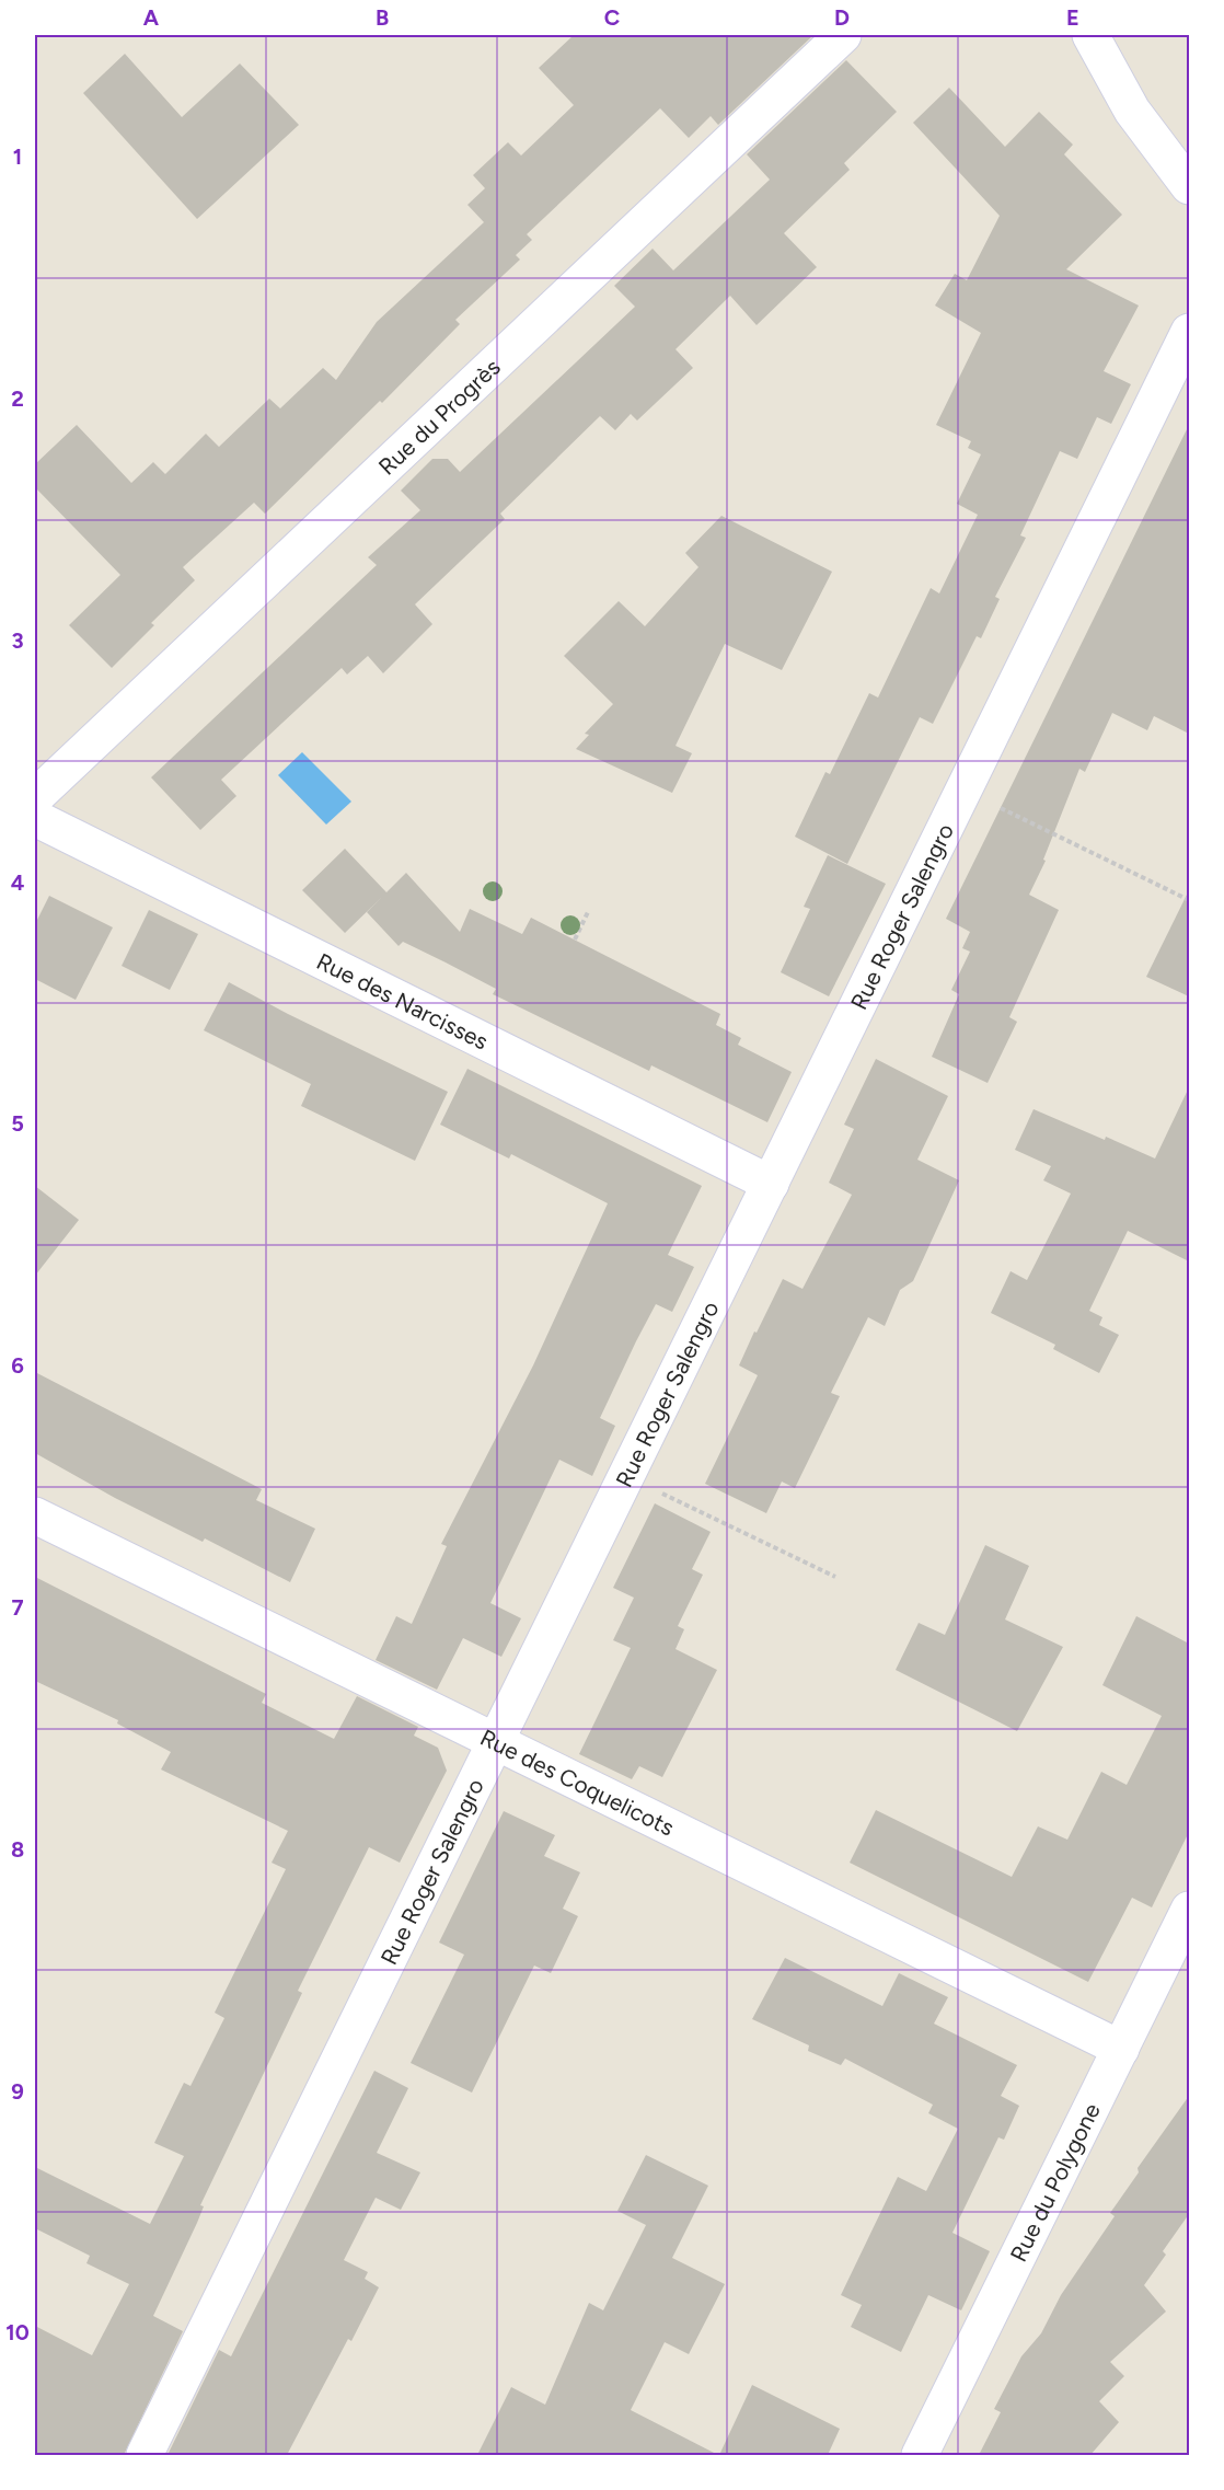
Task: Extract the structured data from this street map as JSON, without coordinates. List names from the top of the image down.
{
  "streets": {
    "street": [
      "Rue du Progrès",
      "Rue Roger Salengro",
      "Rue des Narcisses",
      "Rue des Coquelicots",
      "Rue du Polygone"
    ]
  },
  "crossings": [
    ["Rue Roger Salengro", "Rue des Narcisses"],
    ["Rue Roger Salengro", "Rue des Coquelicots"],
    ["Rue des Coquelicots", "Rue du Polygone"]
  ],
  "grid": {
    "columns": [
      "A",
      "B",
      "C",
      "D",
      "E"
    ],
    "rows": [
      "1",
      "2",
      "3",
      "4",
      "5",
      "6",
      "7",
      "8",
      "9",
      "10"
    ]
  }
}
